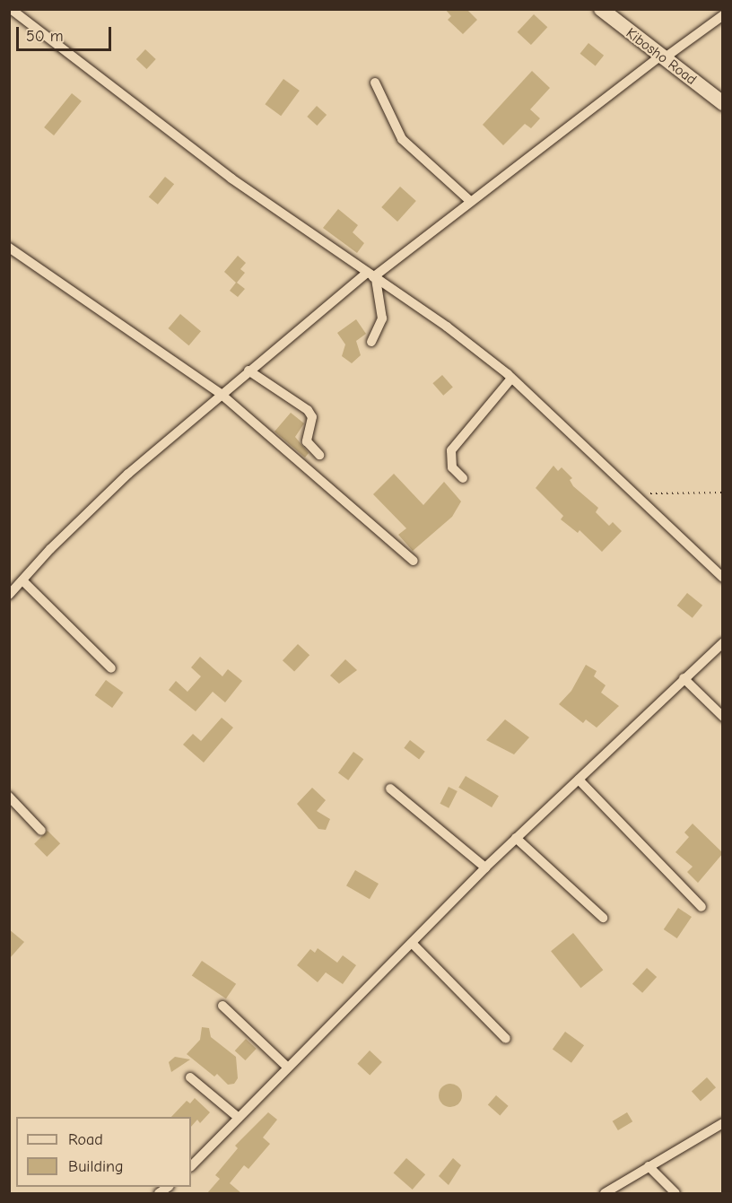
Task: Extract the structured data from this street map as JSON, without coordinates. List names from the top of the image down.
{
  "streets": {
    "street": ["Kibosho Road"]
  },
  "legend": ["Road", "Building"],
  "scale_bar": "50 m"
}
